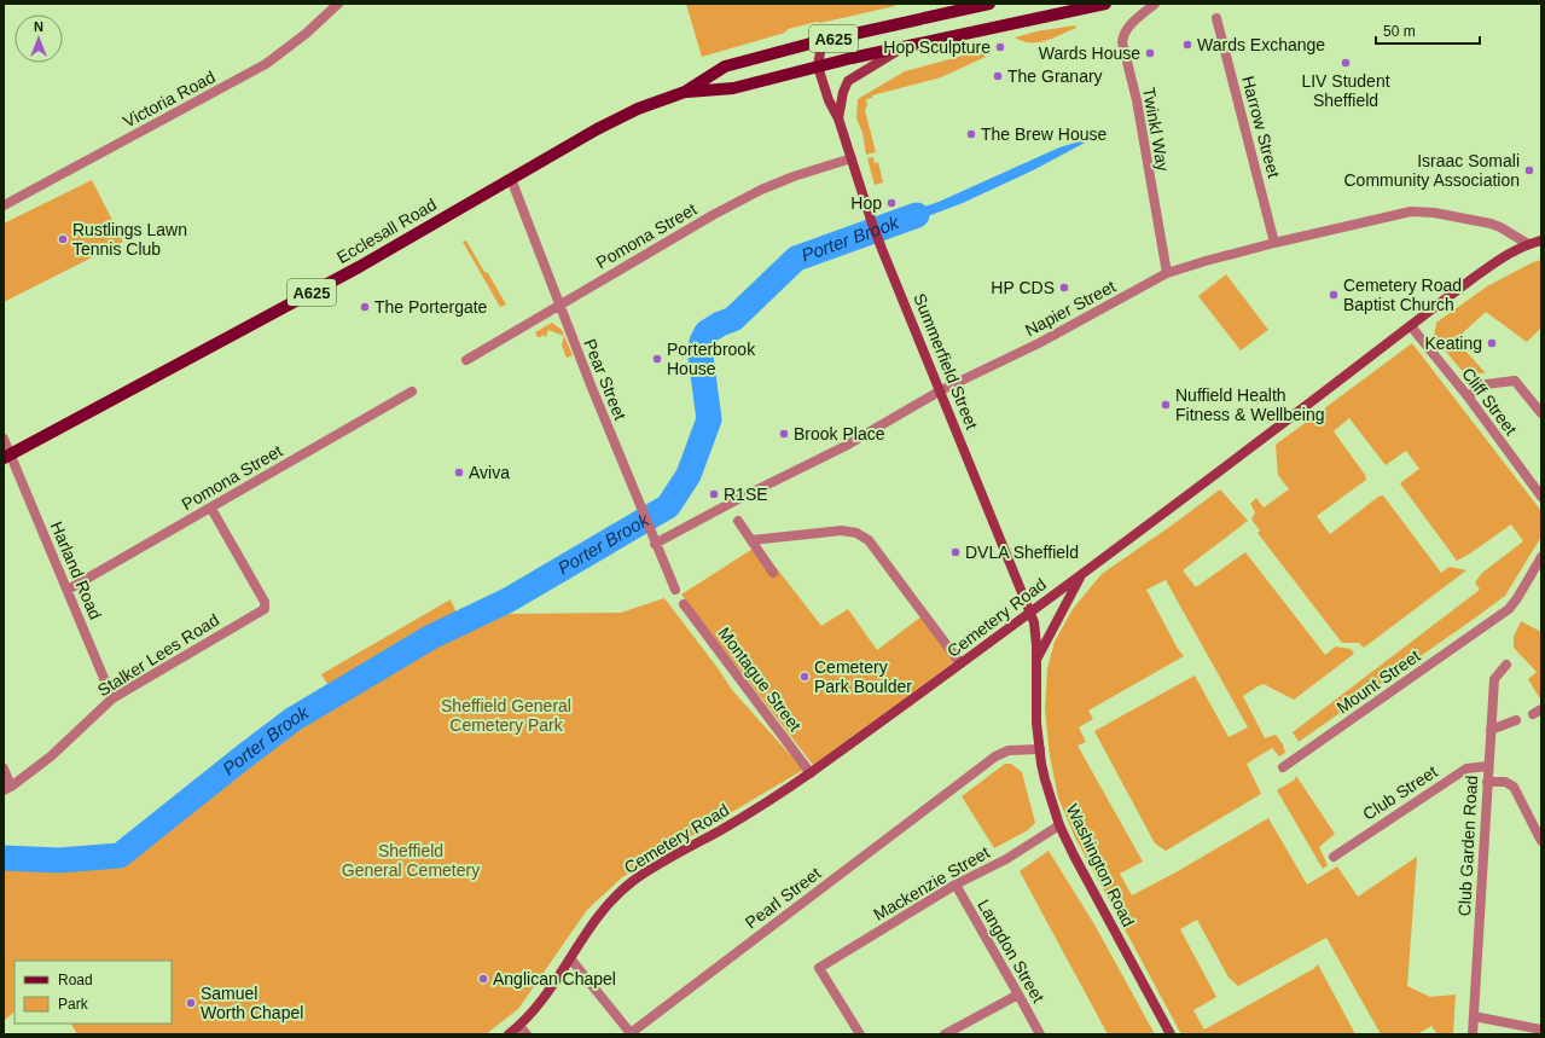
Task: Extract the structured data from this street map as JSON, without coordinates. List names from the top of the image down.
{
  "streets": {
    "main road": ["A625", "Ecclesall Road"],
    "street": [
      "Victoria Road",
      "Harrow Street",
      "Twinkl Way",
      "Pomona Street",
      "Napier Street",
      "Summerfield Street",
      "Pear Street",
      "Cliff Street",
      "Harland Road",
      "Cemetery Road",
      "Stalker Lees Road",
      "Montague Street",
      "Mount Street",
      "Club Street",
      "Club Garden Road",
      "Washington Road",
      "Mackenzie Street",
      "Pearl Street",
      "Langdon Street"
    ]
  },
  "crossings": [
    ["Harrow Street", "Napier Street"],
    ["Twinkl Way", "Napier Street"],
    ["Ecclesall Road", "Summerfield Street"],
    ["Ecclesall Road", "Pear Street"],
    ["Ecclesall Road", "Harland Road"],
    ["Pomona Street", "Summerfield Street"],
    ["Pomona Street", "Pear Street"],
    ["Pomona Street", "Harland Road"],
    ["Pomona Street", "Stalker Lees Road"],
    ["Napier Street", "Summerfield Street"],
    ["Napier Street", "Pear Street"],
    ["Napier Street", "Cemetery Road"],
    ["Summerfield Street", "Cemetery Road"],
    ["Summerfield Street", "Washington Road"],
    ["Cliff Street", "Cemetery Road"],
    ["Harland Road", "Stalker Lees Road"],
    ["Cemetery Road", "Montague Street"],
    ["Cemetery Road", "Washington Road"],
    ["Cemetery Road", "Pearl Street"],
    ["Club Street", "Club Garden Road"],
    ["Washington Road", "Mackenzie Street"],
    ["Washington Road", "Pearl Street"],
    ["Mackenzie Street", "Langdon Street"]
  ],
  "water": ["Porter Brook"],
  "parks": ["Sheffield General Cemetery Park", "Sheffield General Cemetery"],
  "places": [
    "Wards Exchange",
    "Hop Sculpture",
    "Wards House",
    "LIV Student Sheffield",
    "The Granary",
    "The Brew House",
    "Israac Somali Community Association",
    "Hop",
    "Rustlings Lawn Tennis Club",
    "HP CDS",
    "Cemetery Road Baptist Church",
    "The Portergate",
    "Keating",
    "Porterbrook House",
    "Nuffield Health Fitness & Wellbeing",
    "Brook Place",
    "Aviva",
    "R1SE",
    "DVLA Sheffield",
    "Cemetery Park Boulder",
    "Anglican Chapel",
    "Samuel Worth Chapel"
  ],
  "legend": ["Road", "Park"],
  "scale_bar": "50 m",
  "north": "top"
}
